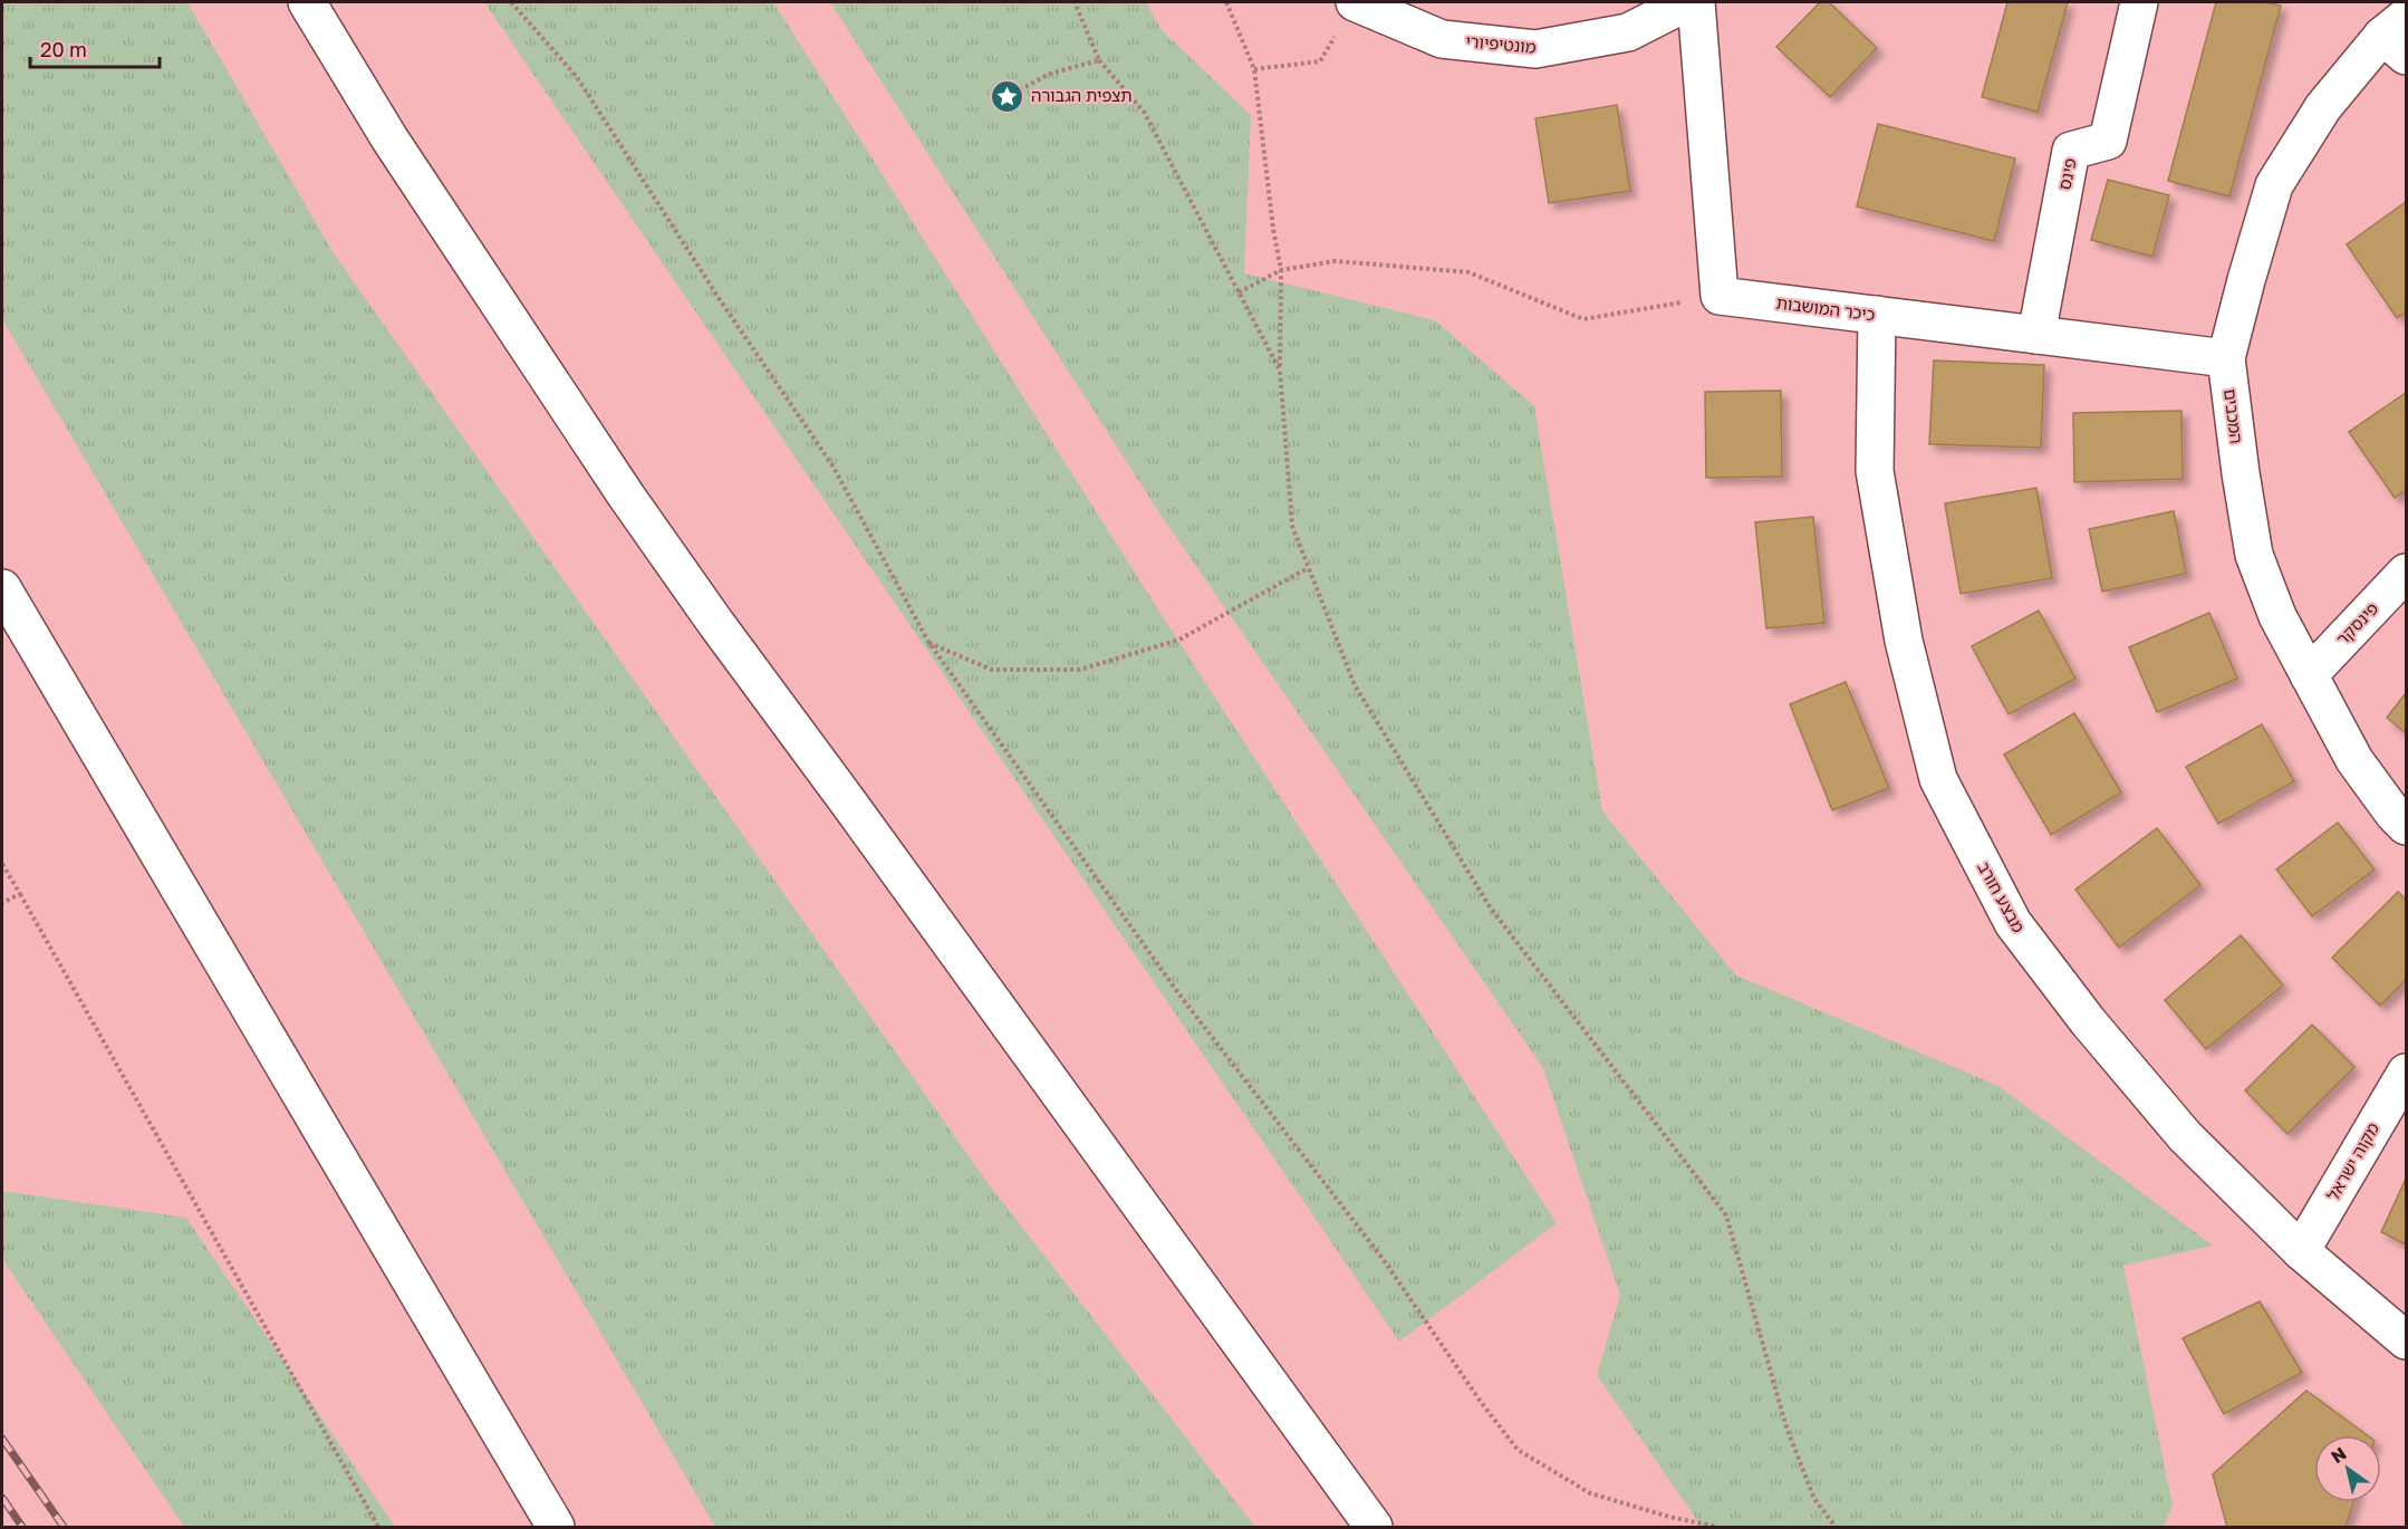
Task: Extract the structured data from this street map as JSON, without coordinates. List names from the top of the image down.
{
  "streets": {
    "main road": [
      "מונטיפיורי",
      "פינס",
      "כיכר המושבות",
      "המכבים",
      "פינסקר",
      "מבצע חורב",
      "מקוה ישראל"
    ]
  },
  "crossings": [
    ["פינס", "כיכר המושבות"],
    ["כיכר המושבות", "המכבים"],
    ["כיכר המושבות", "מבצע חורב"],
    ["המכבים", "פינסקר"],
    ["מבצע חורב", "מקוה ישראל"]
  ],
  "places": {
    "place": ["תצפית הגבורה"]
  },
  "scale_bar": "20 m",
  "north": "top left"
}
